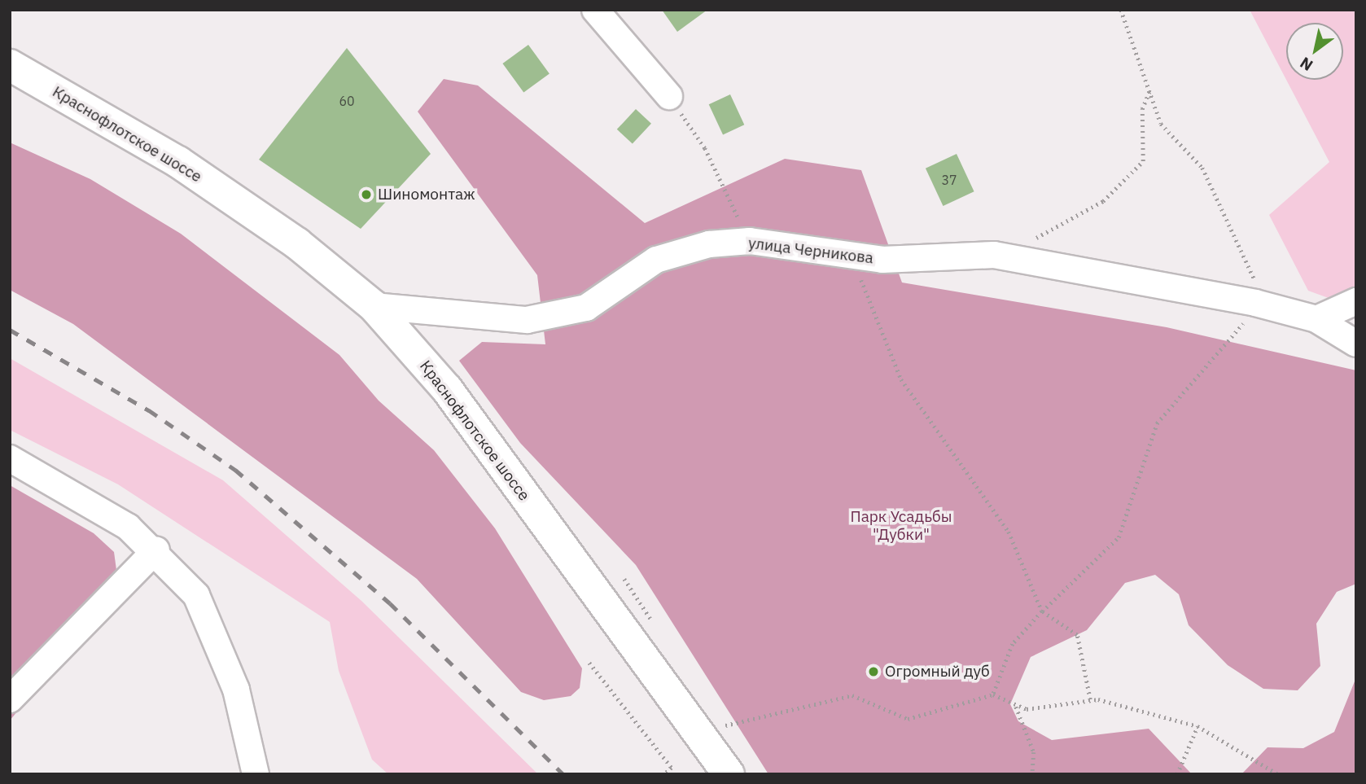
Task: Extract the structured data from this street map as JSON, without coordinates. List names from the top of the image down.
{
  "streets": {
    "main road": ["Краснофлотское шоссе"],
    "street": ["улица Черникова"]
  },
  "crossings": [
    ["Краснофлотское шоссе", "улица Черникова"]
  ],
  "parks": ["Парк Усадьбы \"Дубки\""],
  "places": ["Шиномонтаж", "Огромный дуб"],
  "house_numbers": ["60", "37"],
  "north": "bottom left"
}
